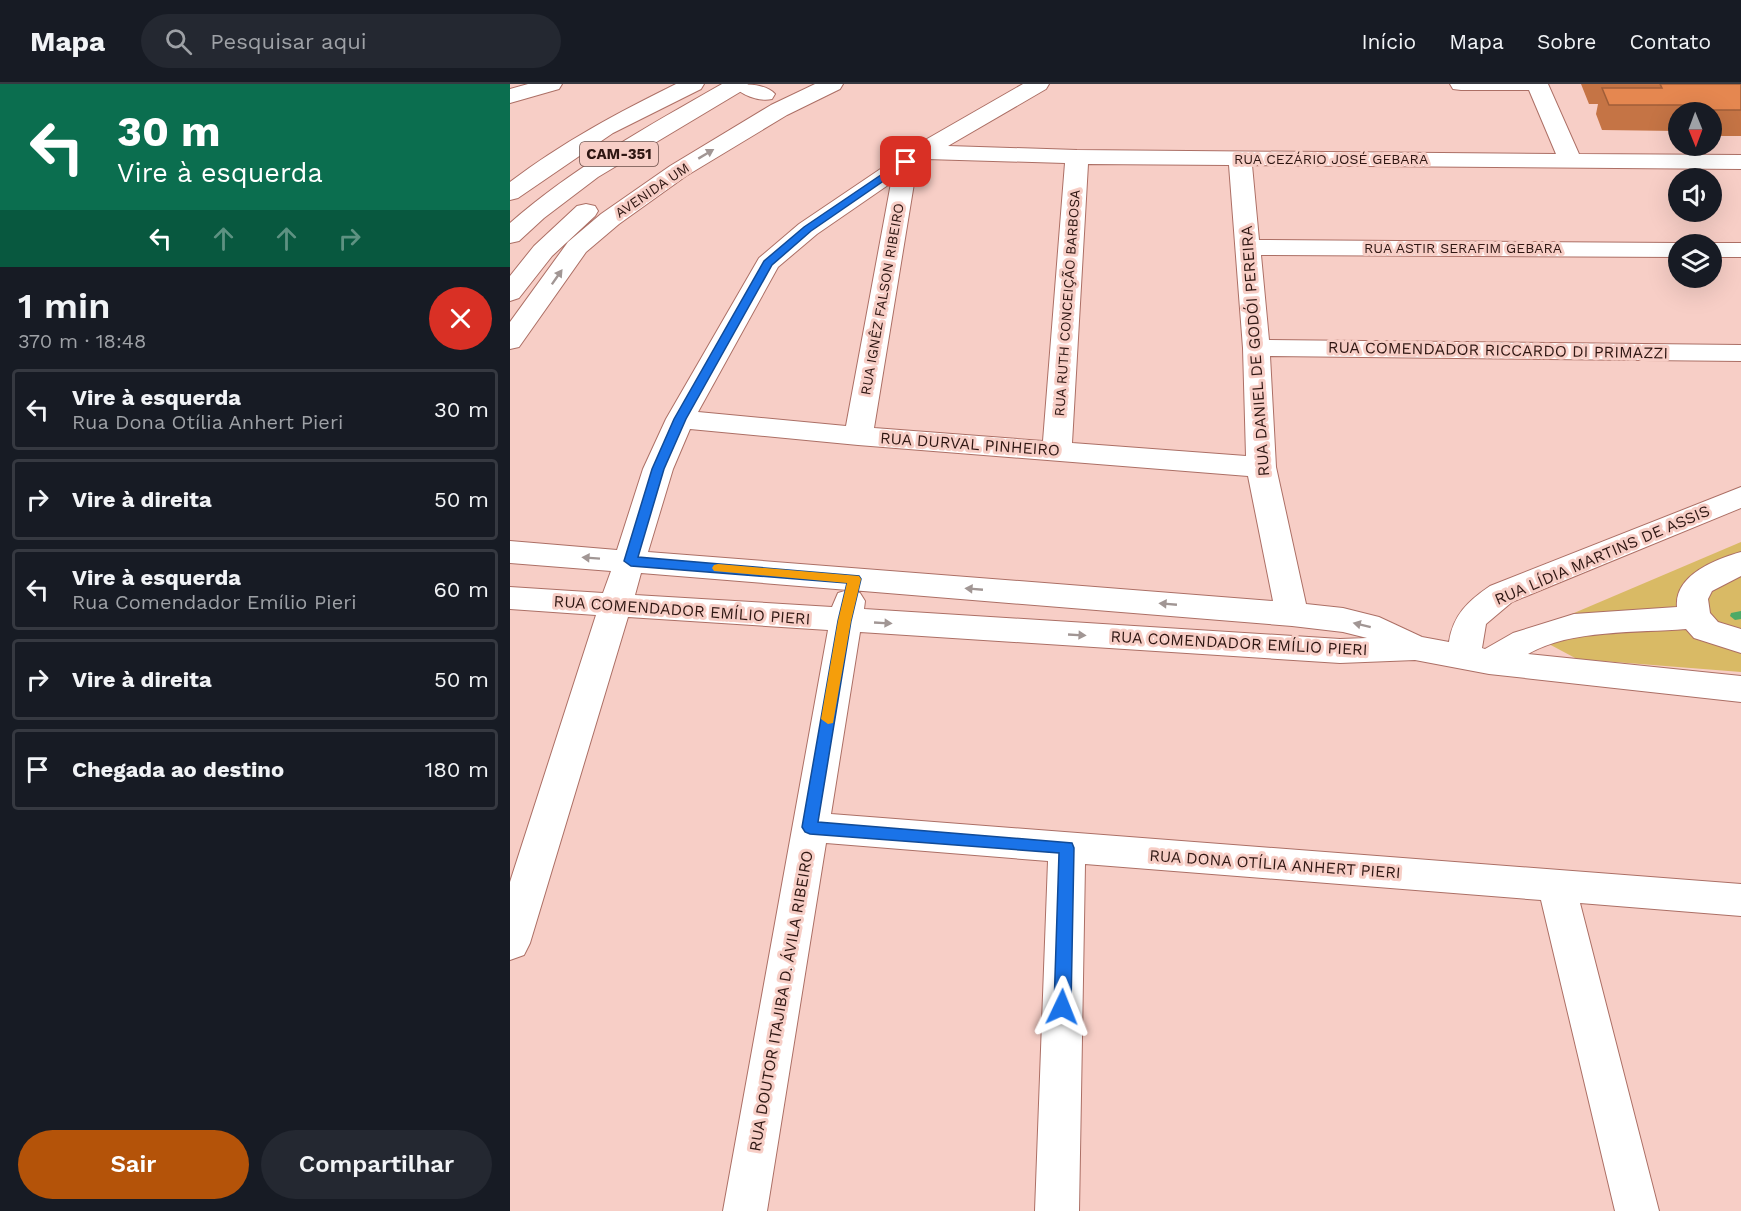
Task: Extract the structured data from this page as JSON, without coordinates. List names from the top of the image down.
{
  "streets": {
    "street": [
      "CAM-351",
      "RUA CEZÁRIO JOSÉ GEBARA",
      "AVENIDA UM",
      "RUA ASTIR SERAFIM GEBARA",
      "RUA IGNÊZ FALSON RIBEIRO",
      "RUA RUTH CONCEIÇÃO BARBOSA",
      "RUA COMENDADOR RICCARDO DI PRIMAZZI",
      "RUA DANIEL DE GODÓI PEREIRA",
      "RUA DURVAL PINHEIRO",
      "RUA LÍDIA MARTINS DE ASSIS",
      "RUA COMENDADOR EMÍLIO PIERI",
      "RUA DONA OTÍLIA ANHERT PIERI",
      "RUA DOUTOR ITAJIBA D. ÁVILA RIBEIRO"
    ]
  },
  "crossings": [
    ["RUA CEZÁRIO JOSÉ GEBARA", "RUA IGNÊZ FALSON RIBEIRO"],
    ["RUA CEZÁRIO JOSÉ GEBARA", "RUA RUTH CONCEIÇÃO BARBOSA"],
    ["RUA CEZÁRIO JOSÉ GEBARA", "RUA DANIEL DE GODÓI PEREIRA"],
    ["RUA ASTIR SERAFIM GEBARA", "RUA DANIEL DE GODÓI PEREIRA"],
    ["RUA IGNÊZ FALSON RIBEIRO", "RUA DURVAL PINHEIRO"],
    ["RUA RUTH CONCEIÇÃO BARBOSA", "RUA DURVAL PINHEIRO"],
    ["RUA COMENDADOR RICCARDO DI PRIMAZZI", "RUA DANIEL DE GODÓI PEREIRA"],
    ["RUA DANIEL DE GODÓI PEREIRA", "RUA DURVAL PINHEIRO"],
    ["RUA DANIEL DE GODÓI PEREIRA", "RUA COMENDADOR EMÍLIO PIERI"],
    ["RUA COMENDADOR EMÍLIO PIERI", "RUA DOUTOR ITAJIBA D. ÁVILA RIBEIRO"],
    ["RUA DONA OTÍLIA ANHERT PIERI", "RUA DOUTOR ITAJIBA D. ÁVILA RIBEIRO"]
  ],
  "north": "bottom",
  "page": {
    "header": "Mapa",
    "search": "Pesquisar aqui",
    "nav": [
      "Início",
      "Mapa",
      "Sobre",
      "Contato"
    ],
    "turn": ["30 m", "Vire à esquerda"],
    "heading": ["1 min", "370 m · 18:48"],
    "list": [
      {
        "name": "Vire à esquerda",
        "note": "Rua Dona Otília Anhert Pieri",
        "value": "30 m"
      },
      {
        "name": "Vire à direita",
        "value": "50 m"
      },
      {
        "name": "Vire à esquerda",
        "note": "Rua Comendador Emílio Pieri",
        "value": "60 m"
      },
      {
        "name": "Vire à direita",
        "value": "50 m"
      },
      {
        "name": "Chegada ao destino",
        "value": "180 m"
      }
    ],
    "buttons": ["Sair", "Compartilhar"]
  }
}
